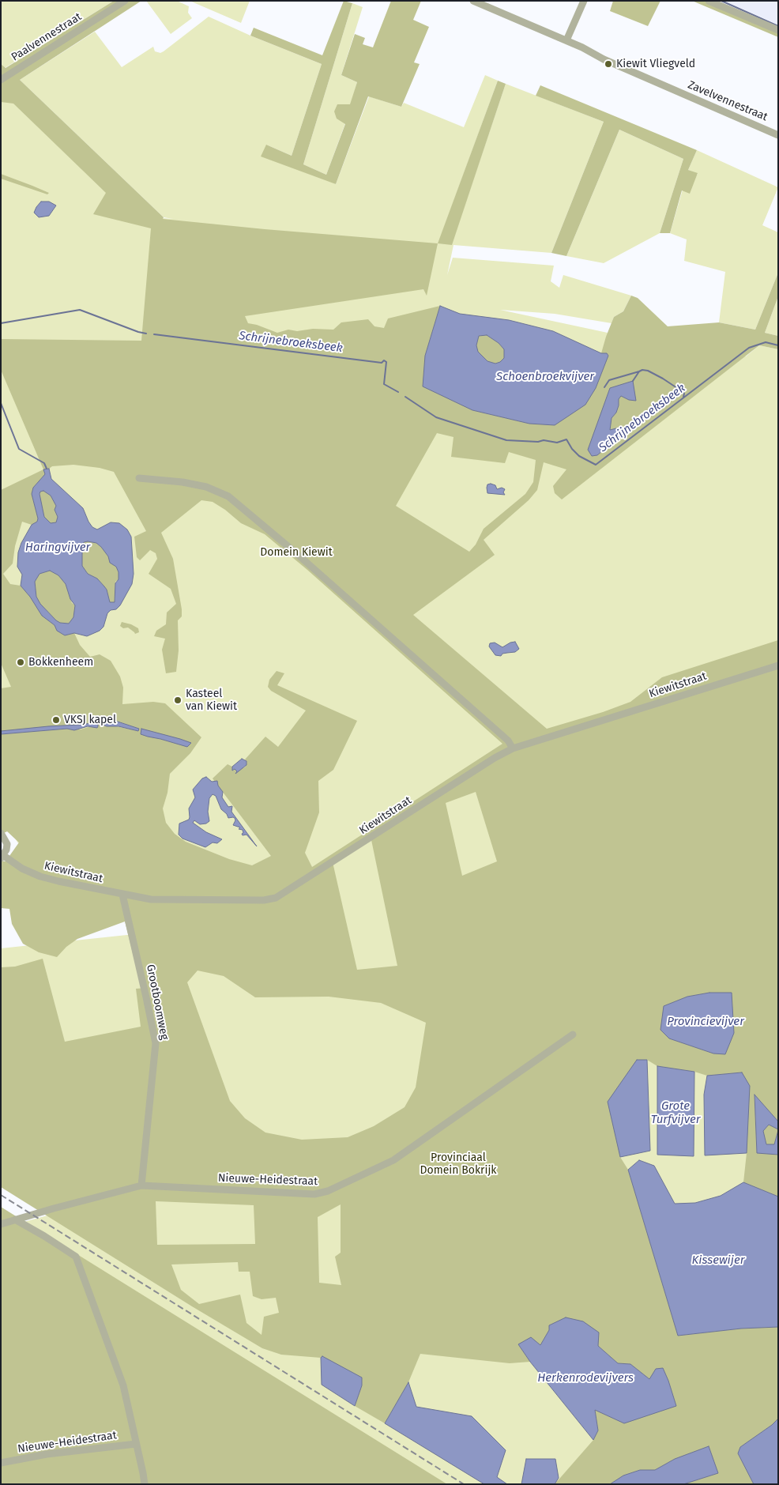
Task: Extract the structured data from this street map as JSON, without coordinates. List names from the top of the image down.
{
  "streets": {
    "street": [
      "Paalvennestraat",
      "Zavelvennestraat",
      "Kiewitstraat",
      "Grootboomweg",
      "Nieuwe-Heidestraat"
    ]
  },
  "crossings": [
    ["Kiewitstraat", "Grootboomweg"],
    ["Grootboomweg", "Nieuwe-Heidestraat"]
  ],
  "water": [
    "Schrijnebroeksbeek",
    "Schoenbroekvijver",
    "Haringvijver",
    "Provincievijver",
    "Grote Turfvijver",
    "Kissewijer",
    "Herkenrodevijvers"
  ],
  "parks": ["Domein Kiewit", "Provinciaal Domein Bokrijk"],
  "places": [
    "Kiewit Vliegveld",
    "Bokkenheem",
    "Kasteel van Kiewit",
    "VKSJ kapel"
  ]
}
